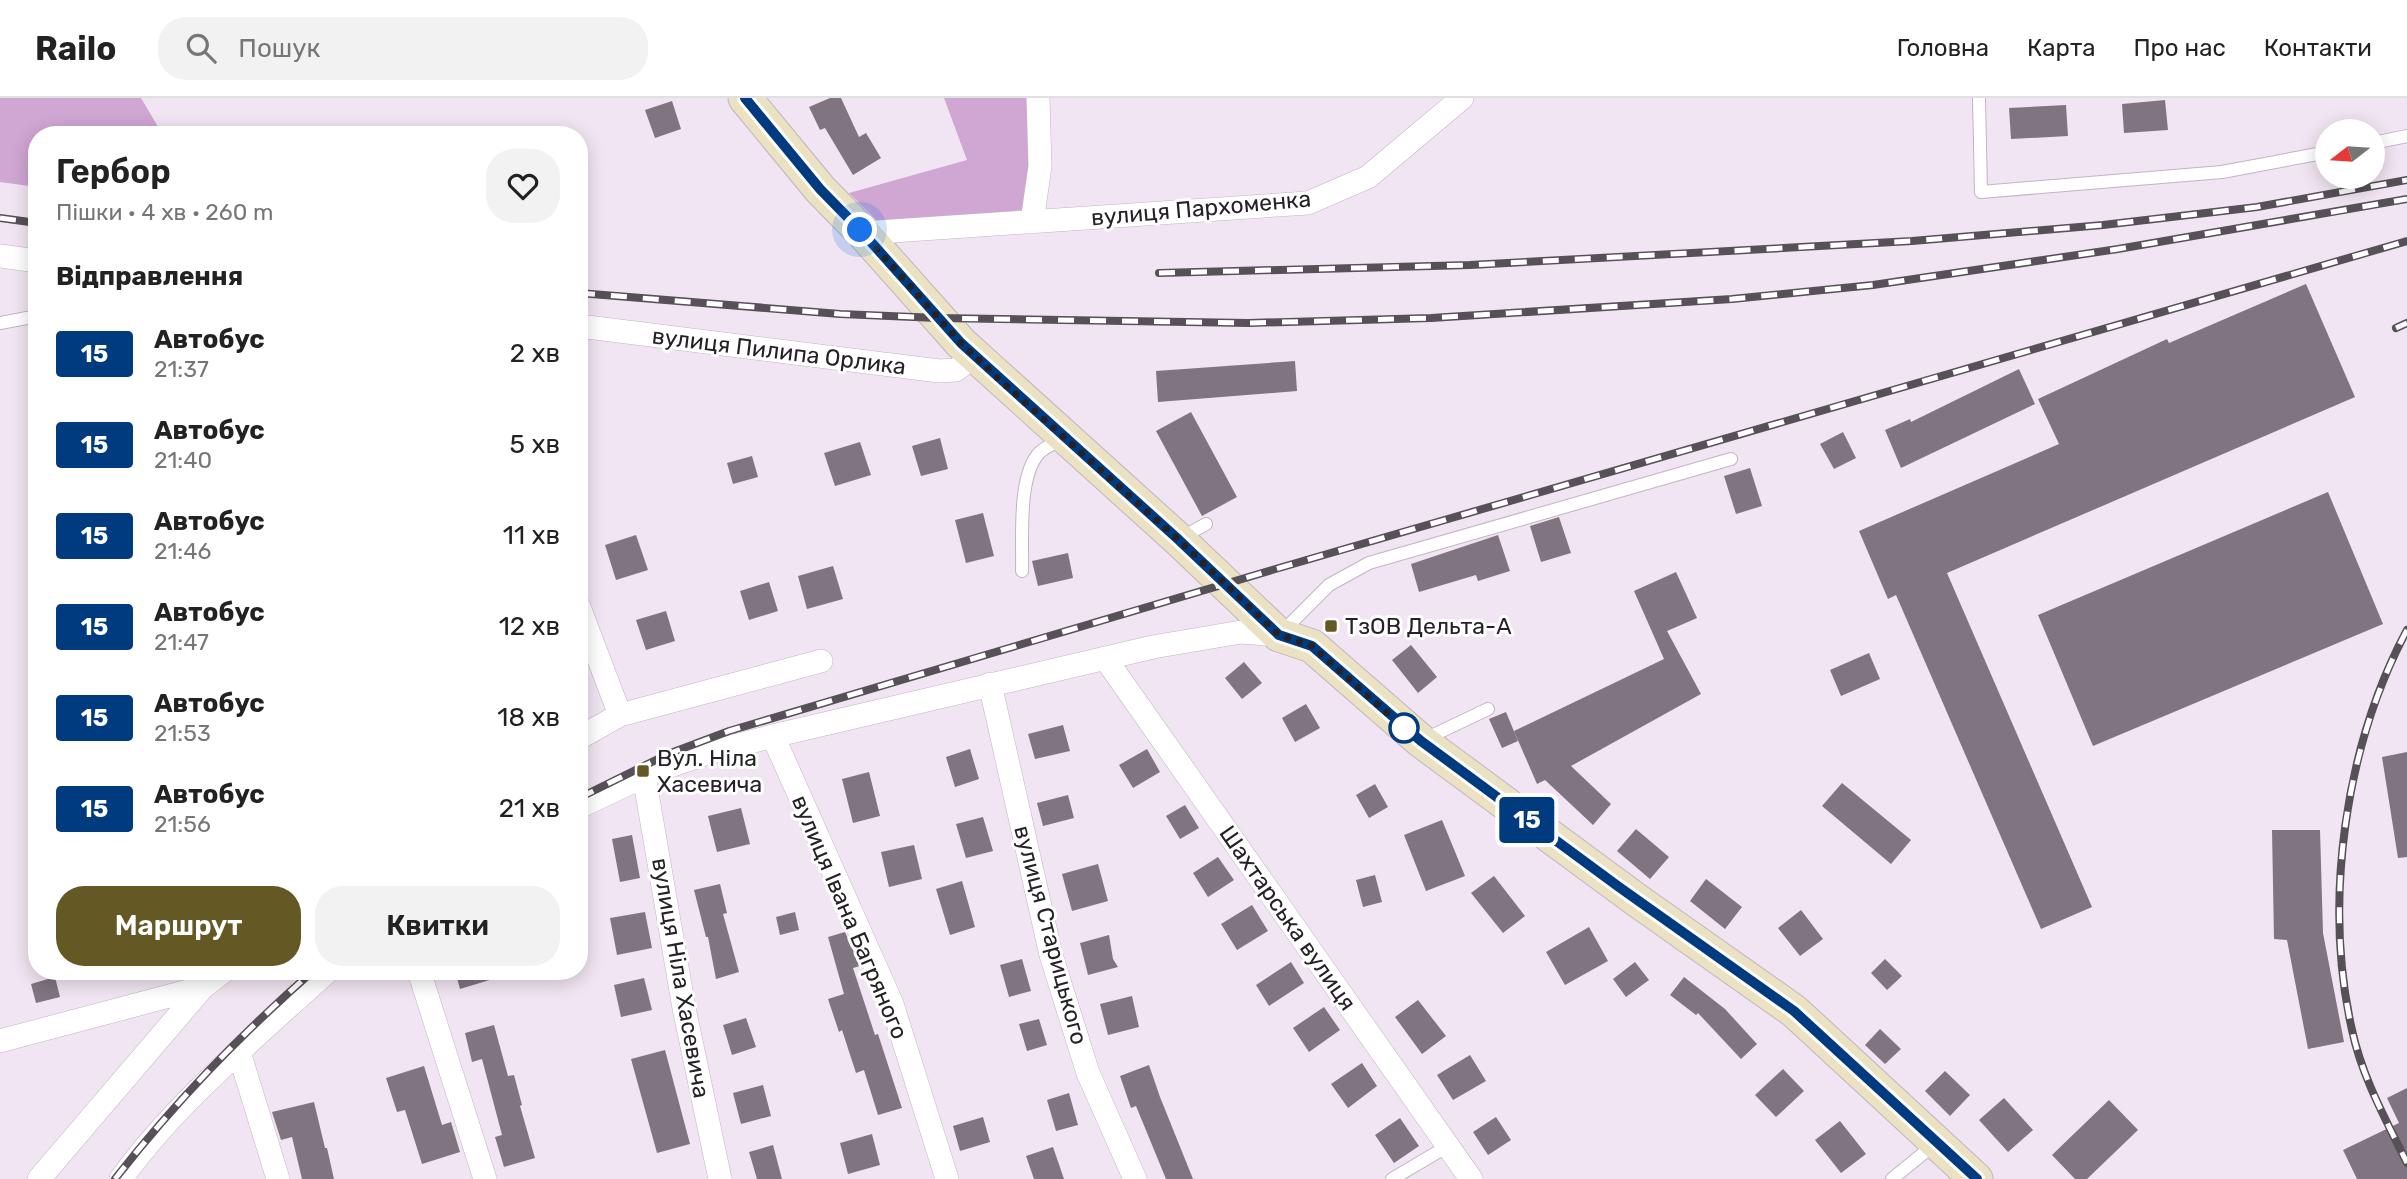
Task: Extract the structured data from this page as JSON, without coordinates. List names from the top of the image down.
{
  "streets": {
    "street": [
      "вулиця Пархоменка",
      "вулиця Пилипа Орлика",
      "вулиця Івана Багряного",
      "Шахтарська вулиця",
      "вулиця Старицького",
      "вулиця Ніла Хасевича"
    ]
  },
  "places": {
    "transit": ["ТзОВ Дельта-А", "Вул. Ніла Хасевича"]
  },
  "lines": ["bus line 15"],
  "north": "left",
  "page": {
    "header": "Railo",
    "search": "Пошук",
    "nav": [
      "Головна",
      "Карта",
      "Про нас",
      "Контакти"
    ],
    "on_map": "15",
    "heading": [
      ["Гербор", "Пішки · 4 хв · 260 m"],
      "Відправлення"
    ],
    "list": [
      {
        "mark": "15",
        "name": "Автобус",
        "note": "21:37",
        "value": "2 хв"
      },
      {
        "mark": "15",
        "name": "Автобус",
        "note": "21:40",
        "value": "5 хв"
      },
      {
        "mark": "15",
        "name": "Автобус",
        "note": "21:46",
        "value": "11 хв"
      },
      {
        "mark": "15",
        "name": "Автобус",
        "note": "21:47",
        "value": "12 хв"
      },
      {
        "mark": "15",
        "name": "Автобус",
        "note": "21:53",
        "value": "18 хв"
      },
      {
        "mark": "15",
        "name": "Автобус",
        "note": "21:56",
        "value": "21 хв"
      }
    ],
    "buttons": ["Маршрут", "Квитки"]
  }
}
